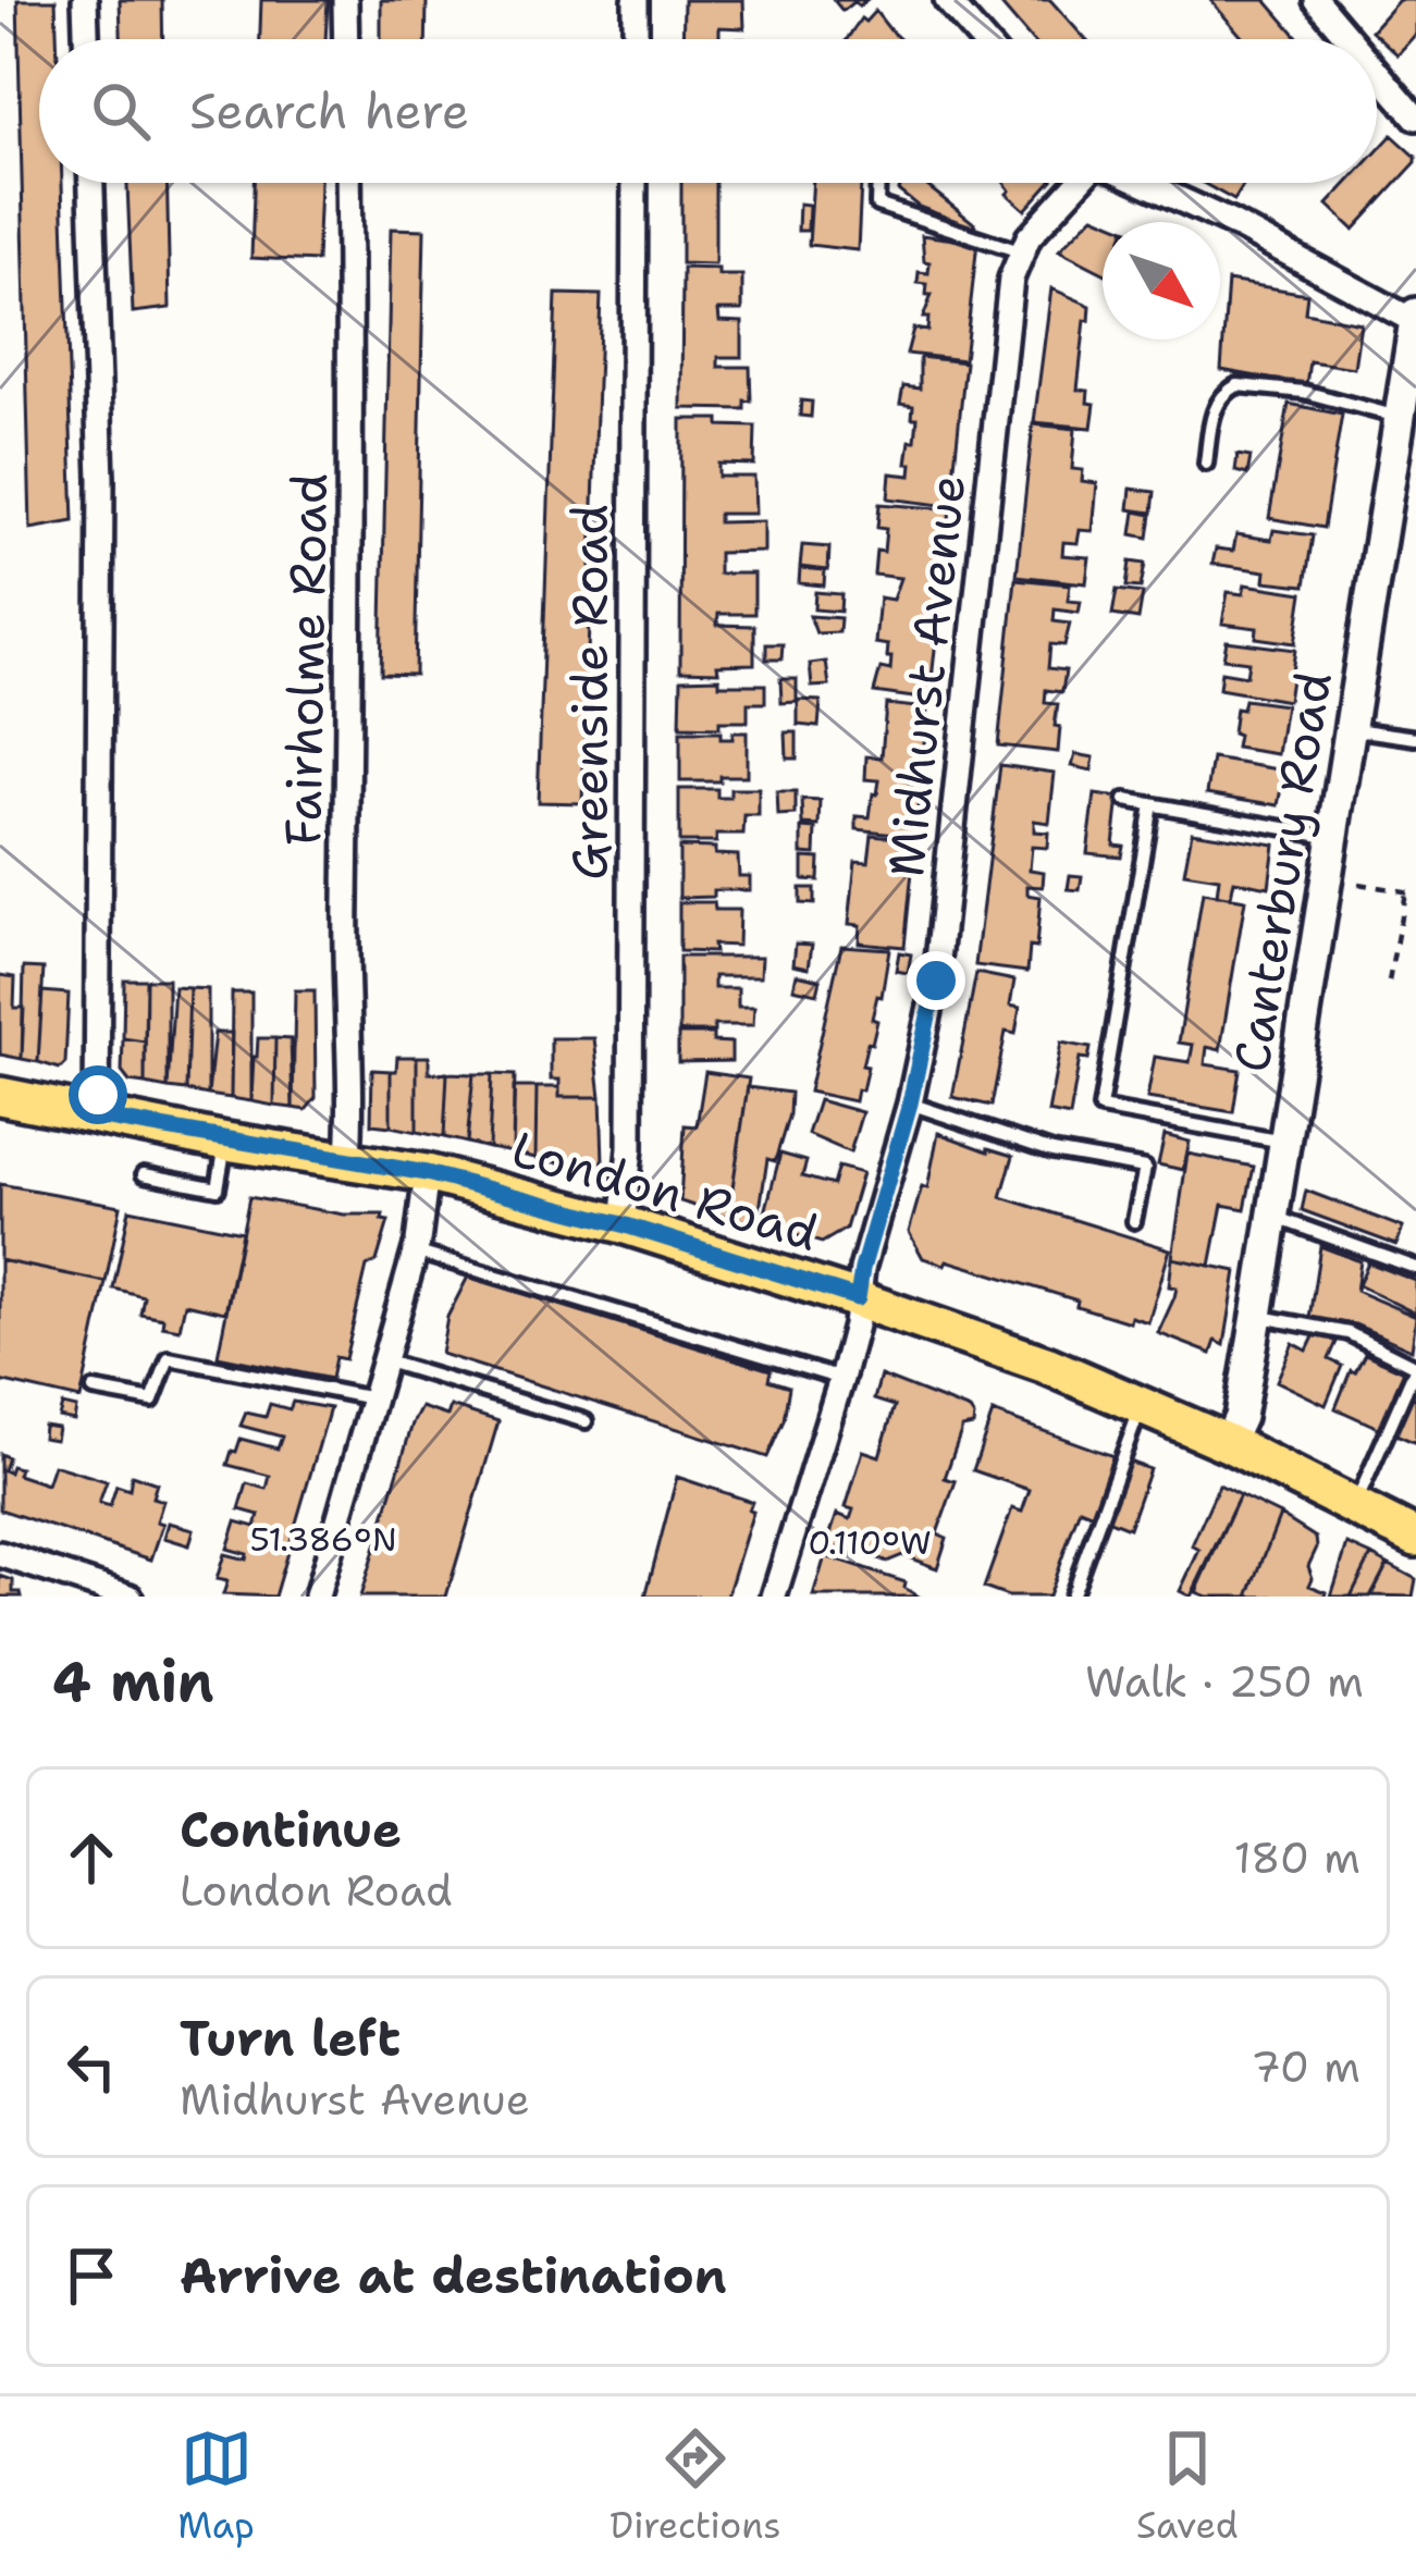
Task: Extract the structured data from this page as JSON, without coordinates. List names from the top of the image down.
{
  "streets": {
    "main road": ["London Road"],
    "street": [
      "Fairholme Road",
      "Midhurst Avenue",
      "Greenside Road",
      "Canterbury Road"
    ]
  },
  "crossings": [
    ["Fairholme Road", "London Road"],
    ["Midhurst Avenue", "London Road"],
    ["Greenside Road", "London Road"],
    ["Canterbury Road", "London Road"]
  ],
  "north": "bottom right",
  "page": {
    "search": "Search here",
    "heading": ["4 min", "Walk · 250 m"],
    "list": [
      ["Continue", "London Road", "180 m"],
      ["Turn left", "Midhurst Avenue", "70 m"],
      "Arrive at destination"
    ],
    "nav": ["Map", "Directions", "Saved"]
  },
  "coordinates": ["51.386°N", "0.110°W"]
}
